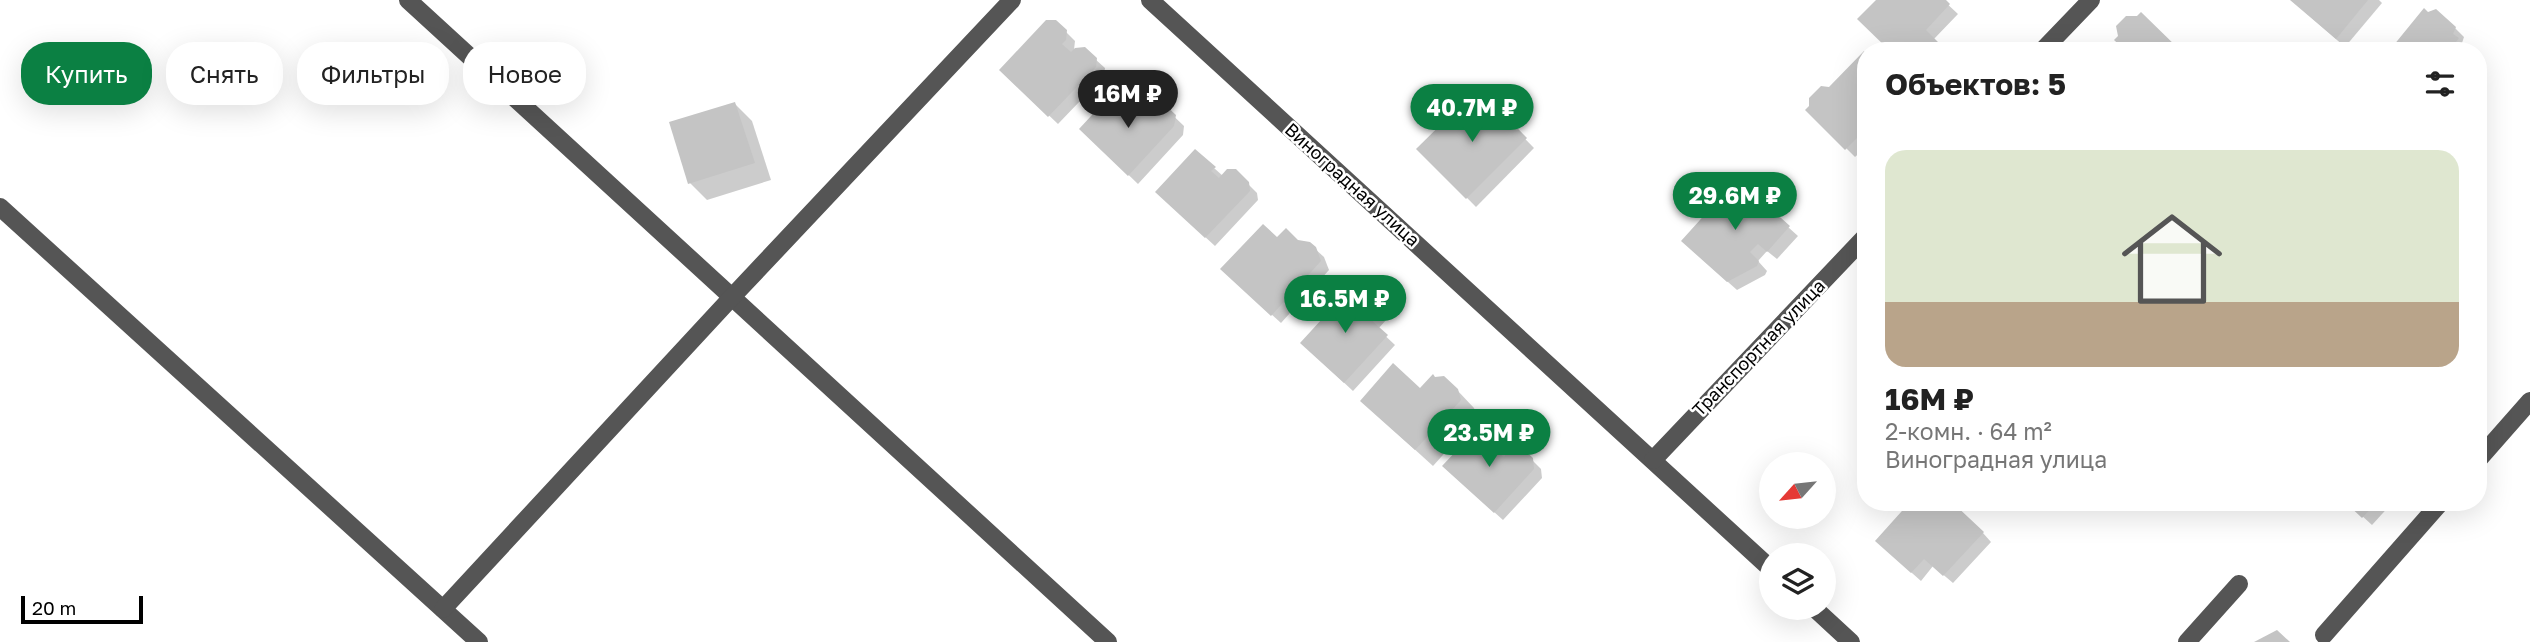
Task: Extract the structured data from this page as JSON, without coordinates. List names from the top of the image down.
{
  "streets": {
    "street": ["Виноградная улица", "Транспортная улица"]
  },
  "crossings": [
    ["Виноградная улица", "Транспортная улица"]
  ],
  "scale_bar": "20 m",
  "north": "bottom left",
  "page": {
    "chip": [
      "Купить",
      "Снять",
      "Фильтры",
      "Новое"
    ],
    "heading": "Объектов: 5",
    "price": [
      "16M ₽",
      "40.7M ₽",
      "29.6M ₽",
      "16.5M ₽",
      "23.5M ₽"
    ],
    "list": [
      {
        "name": "16M ₽",
        "note": "2-комн. · 64 m² · Виноградная улица"
      }
    ],
    "scale": "20 m"
  }
}
